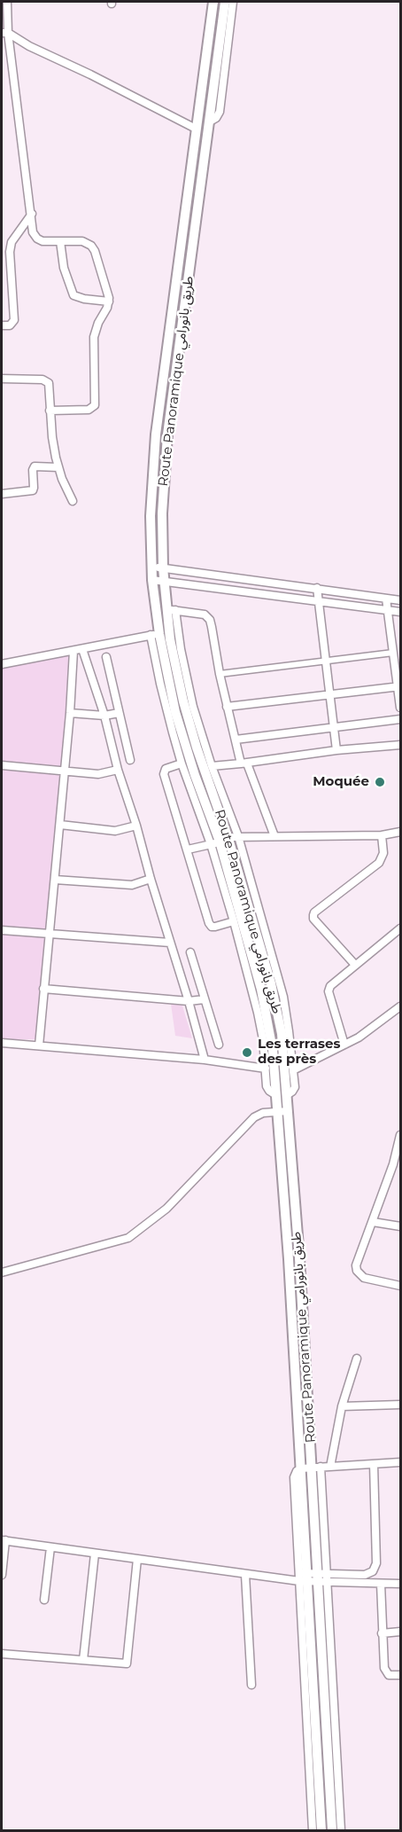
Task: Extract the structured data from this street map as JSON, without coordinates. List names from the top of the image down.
{
  "streets": {
    "street": ["Route Panoramique طريق بانورامي"]
  },
  "places": ["Moquée", "Les terrases des près"]
}
